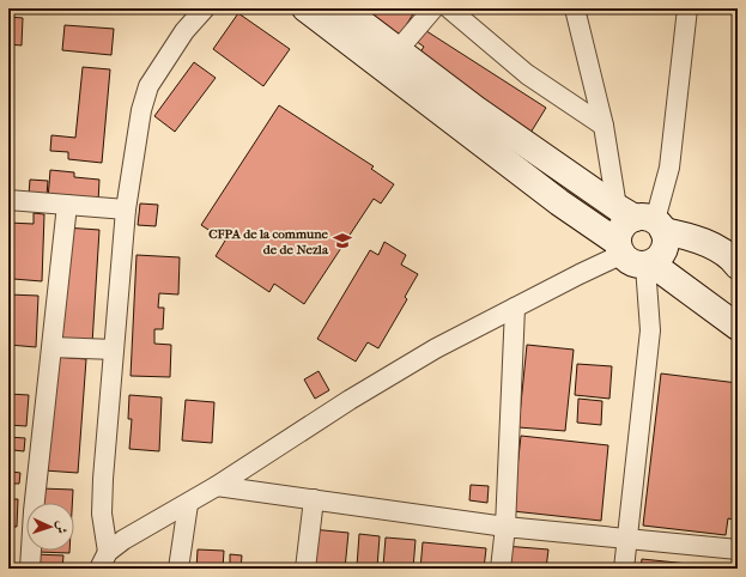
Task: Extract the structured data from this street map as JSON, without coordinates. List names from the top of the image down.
{
  "places": {
    "school or university": ["CFPA de la commune de de Nezla"]
  },
  "north": "right"
}
